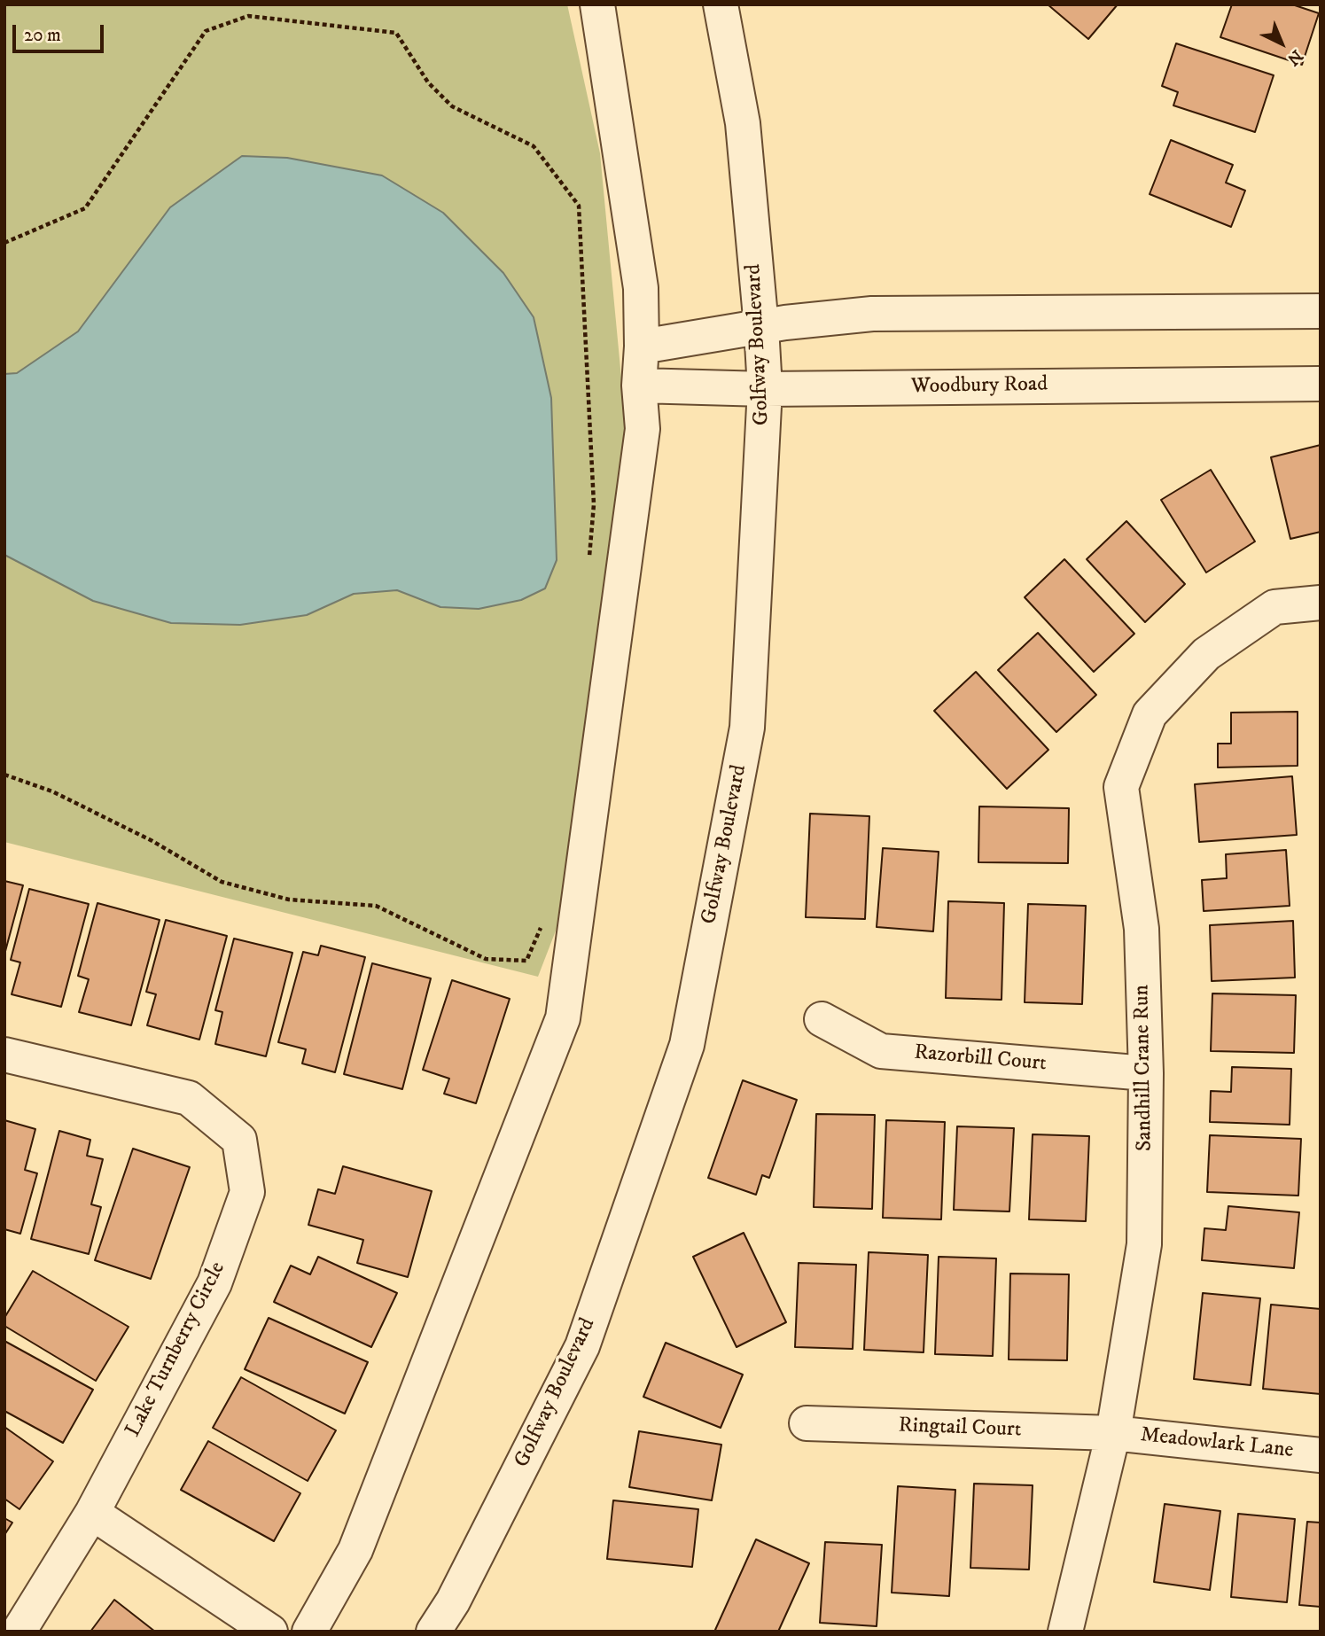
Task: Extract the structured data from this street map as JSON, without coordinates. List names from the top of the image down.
{
  "streets": {
    "street": [
      "Golfway Boulevard",
      "Woodbury Road",
      "Razorbill Court",
      "Sandhill Crane Run",
      "Lake Turnberry Circle",
      "Ringtail Court",
      "Meadowlark Lane"
    ]
  },
  "crossings": [
    ["Golfway Boulevard", "Woodbury Road"],
    ["Razorbill Court", "Sandhill Crane Run"],
    ["Sandhill Crane Run", "Ringtail Court"],
    ["Sandhill Crane Run", "Meadowlark Lane"],
    ["Ringtail Court", "Meadowlark Lane"]
  ],
  "scale_bar": "20 m",
  "north": "bottom right"
}
